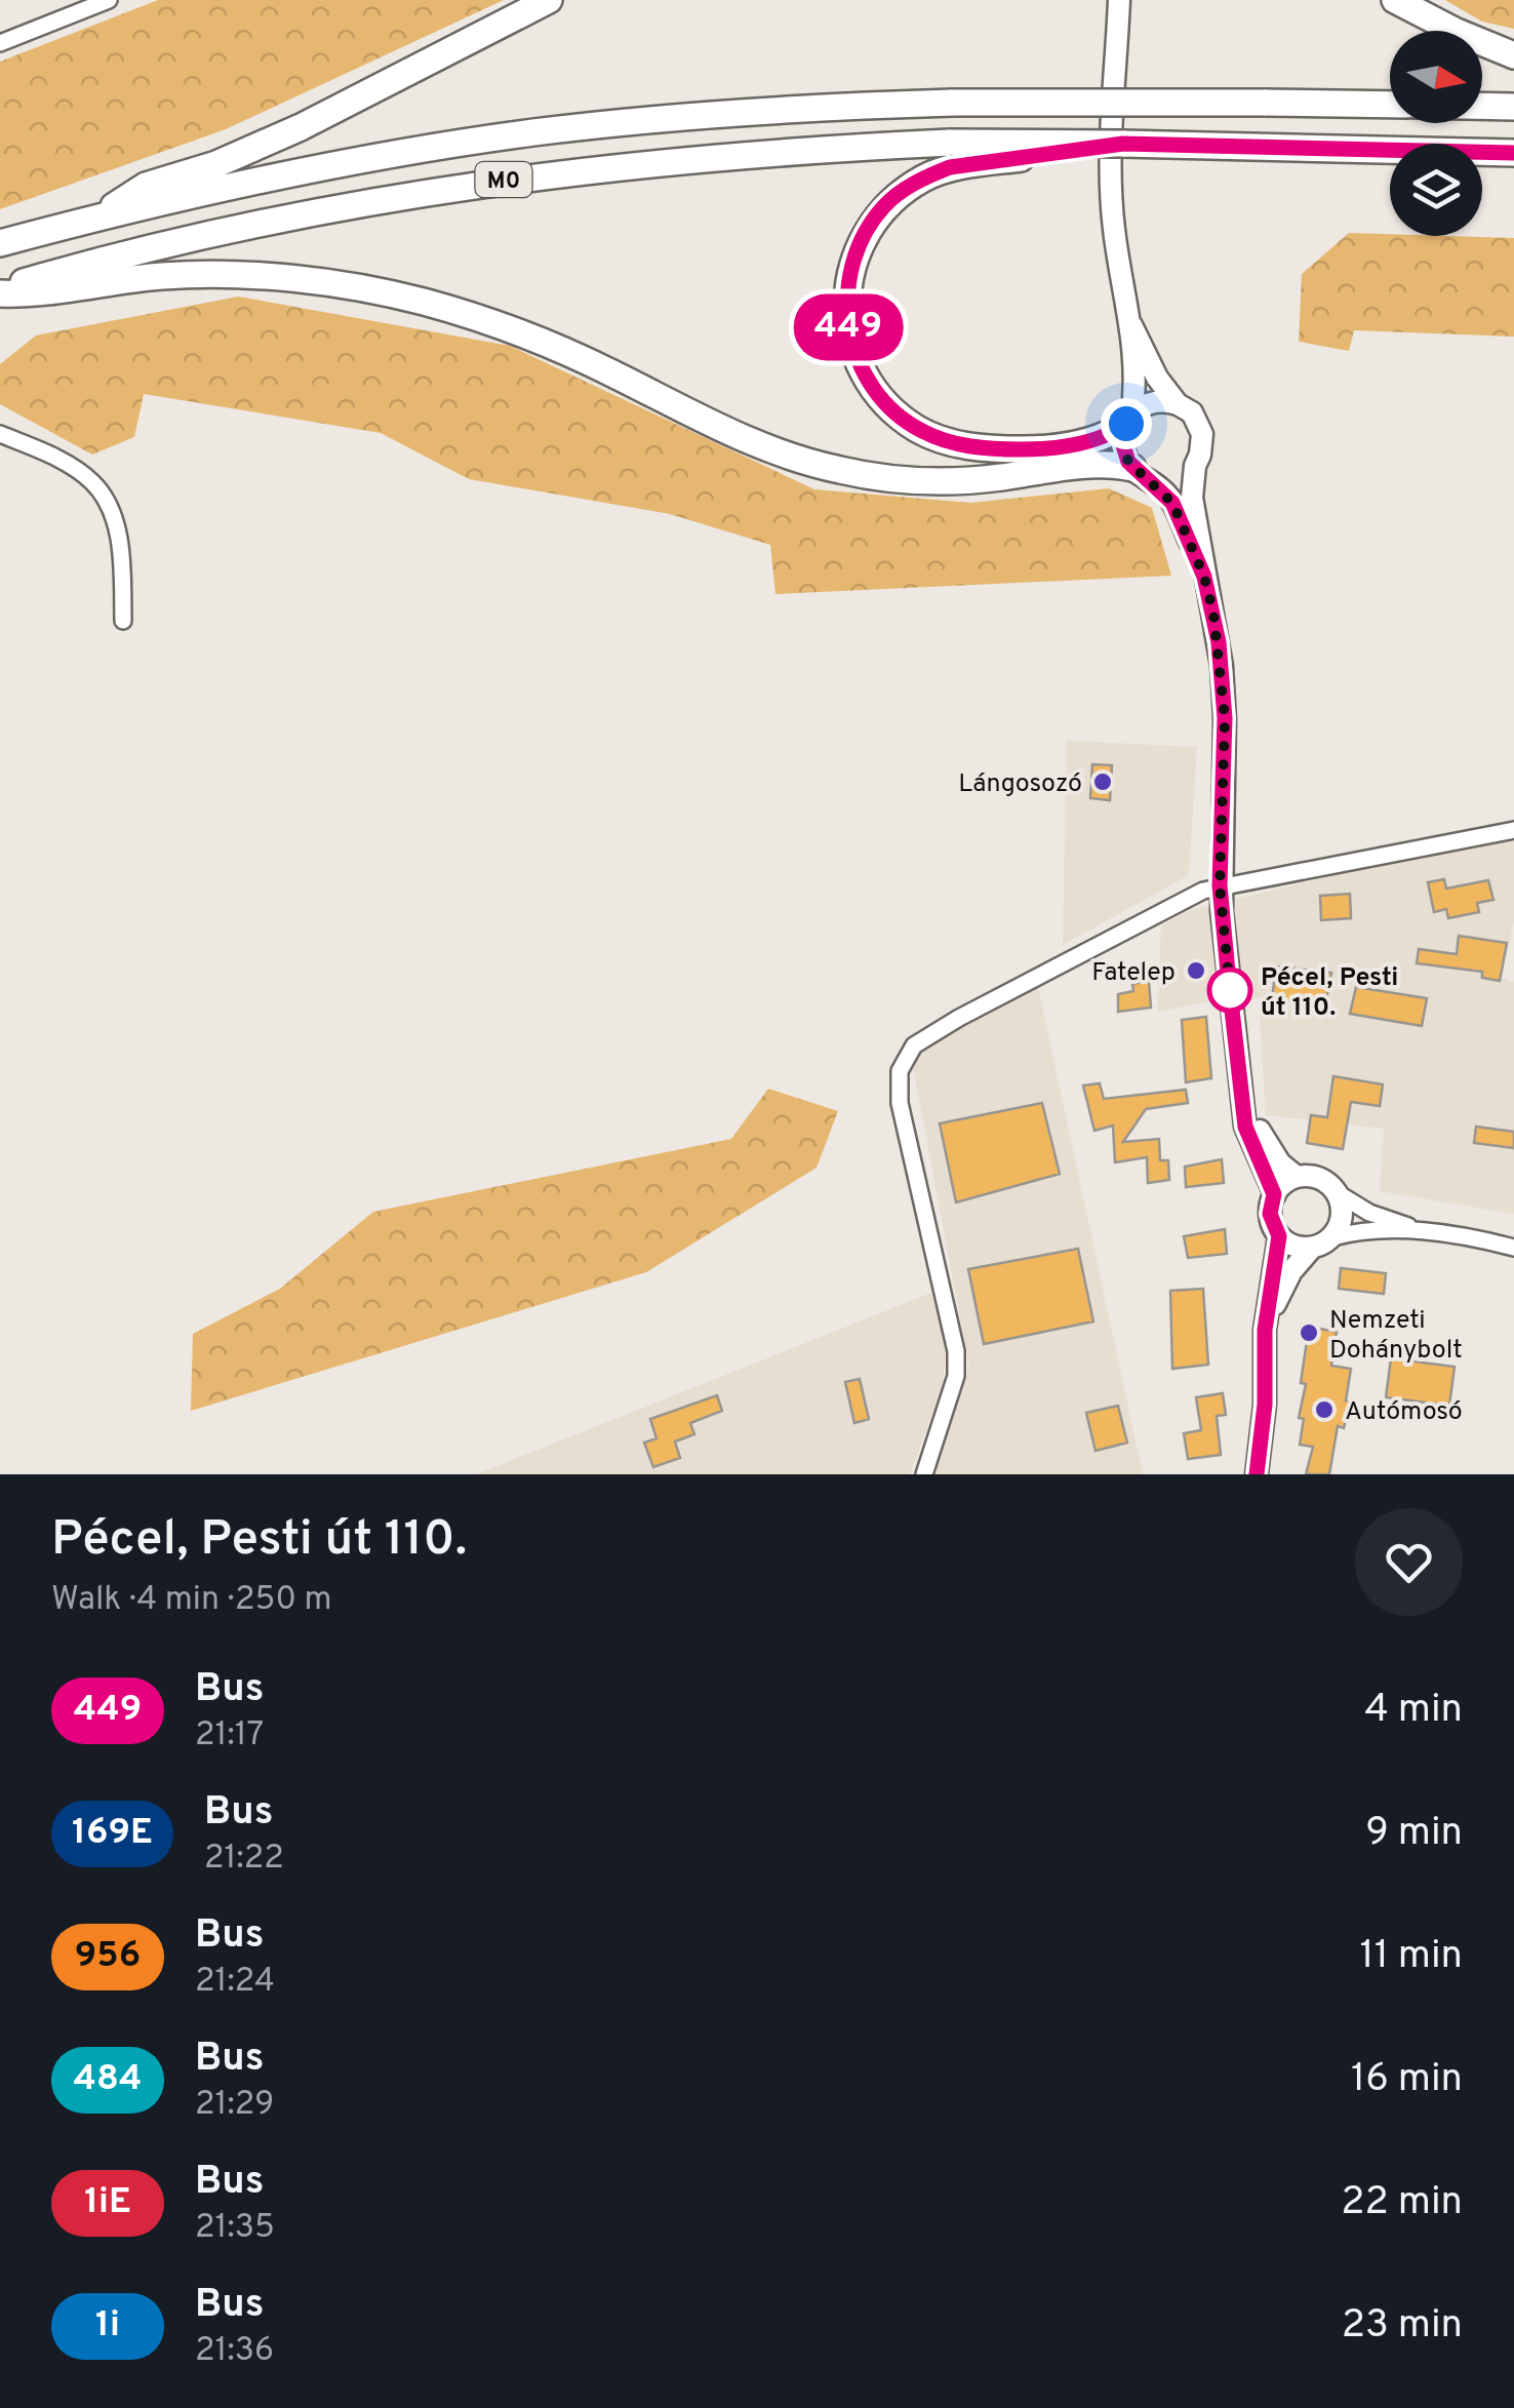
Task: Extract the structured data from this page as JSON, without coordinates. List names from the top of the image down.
{
  "streets": {
    "highway": ["M0"]
  },
  "places": [
    "Lángosozó",
    "Fatelep",
    "Pécel, Pesti út 110.",
    "Nemzeti Dohánybolt",
    "Autómosó"
  ],
  "lines": ["bus line 449"],
  "north": "right",
  "page": {
    "on_map": "449",
    "heading": ["Pécel, Pesti út 110.", "Walk · 4 min · 250 m"],
    "list": [
      {
        "mark": "449",
        "name": "Bus",
        "note": "21:17",
        "value": "4 min"
      },
      {
        "mark": "169E",
        "name": "Bus",
        "note": "21:22",
        "value": "9 min"
      },
      {
        "mark": "956",
        "name": "Bus",
        "note": "21:24",
        "value": "11 min"
      },
      {
        "mark": "484",
        "name": "Bus",
        "note": "21:29",
        "value": "16 min"
      },
      {
        "mark": "1iE",
        "name": "Bus",
        "note": "21:35",
        "value": "22 min"
      },
      {
        "mark": "1i",
        "name": "Bus",
        "note": "21:36",
        "value": "23 min"
      }
    ]
  }
}
